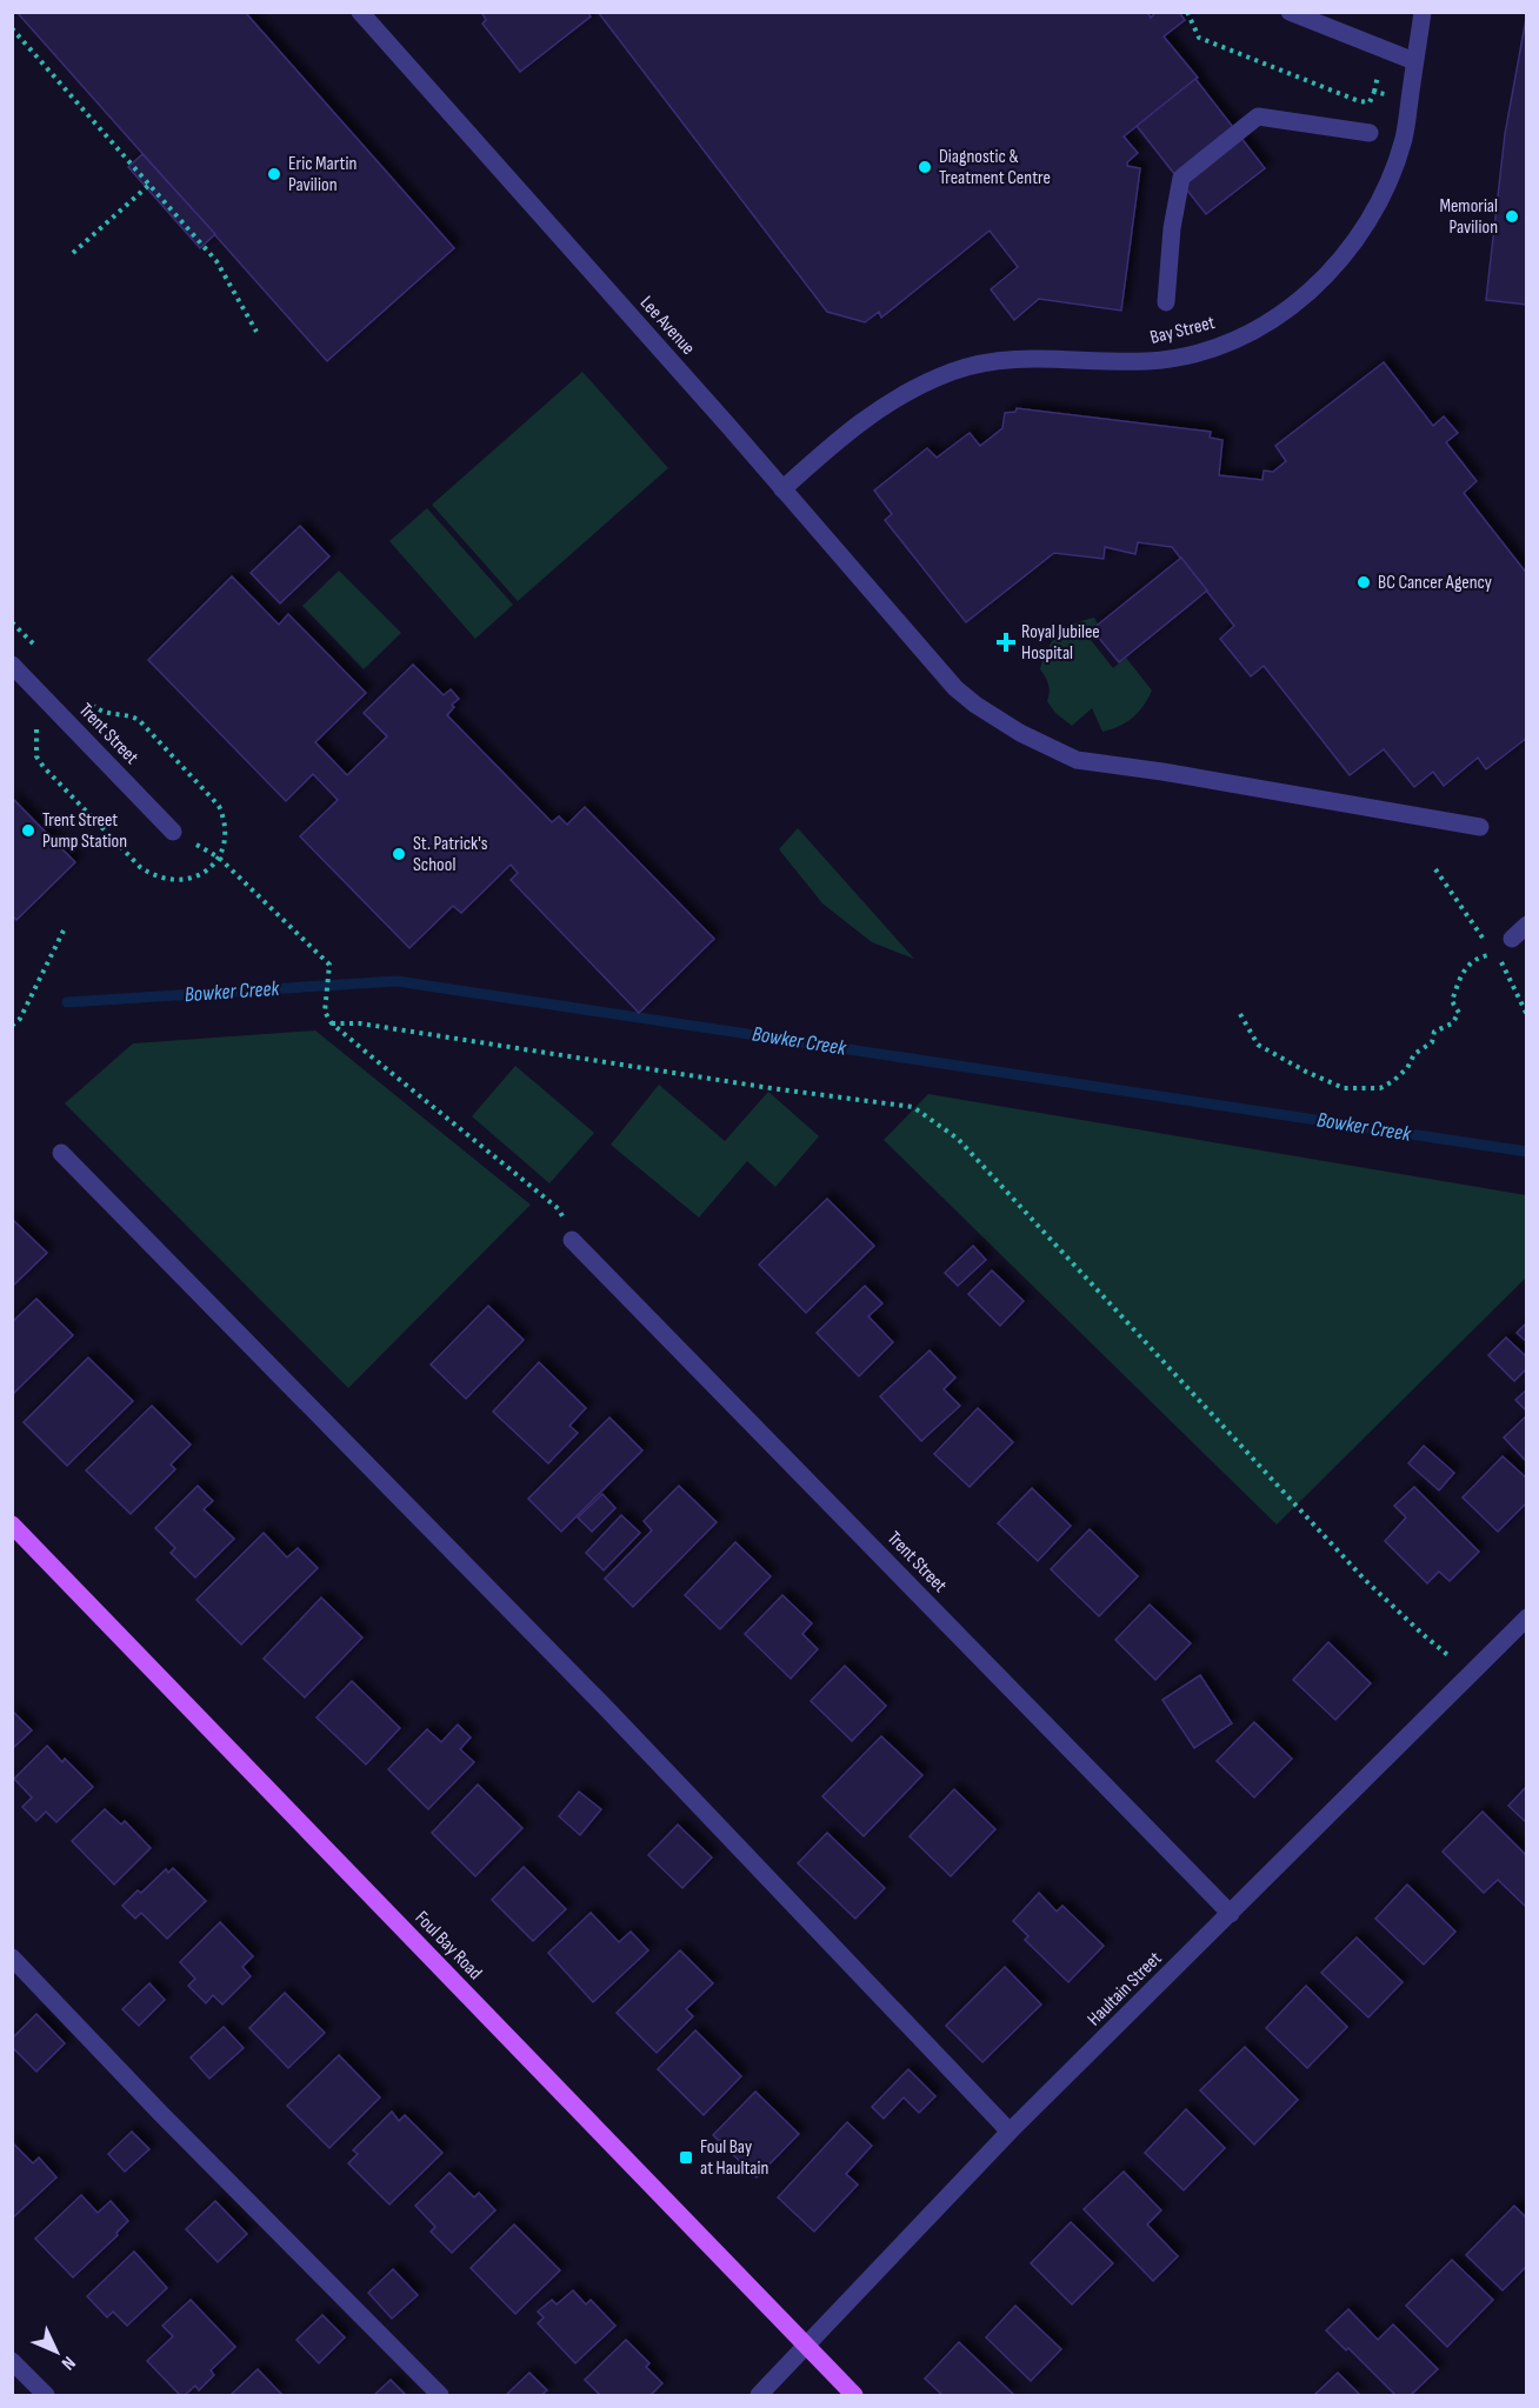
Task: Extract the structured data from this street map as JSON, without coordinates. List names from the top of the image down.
{
  "streets": {
    "main road": ["Foul Bay Road"],
    "street": [
      "Lee Avenue",
      "Bay Street",
      "Trent Street",
      "Haultain Street"
    ]
  },
  "crossings": [
    ["Lee Avenue", "Bay Street"],
    ["Trent Street", "Haultain Street"],
    ["Foul Bay Road", "Haultain Street"]
  ],
  "water": ["Bowker Creek"],
  "places": {
    "other": [
      "Diagnostic & Treatment Centre",
      "Eric Martin Pavilion",
      "Memorial Pavilion",
      "BC Cancer Agency",
      "Trent Street Pump Station",
      "St. Patrick's School"
    ],
    "health": ["Royal Jubilee Hospital"],
    "transit": ["Foul Bay at Haultain"]
  },
  "north": "bottom right"
}
